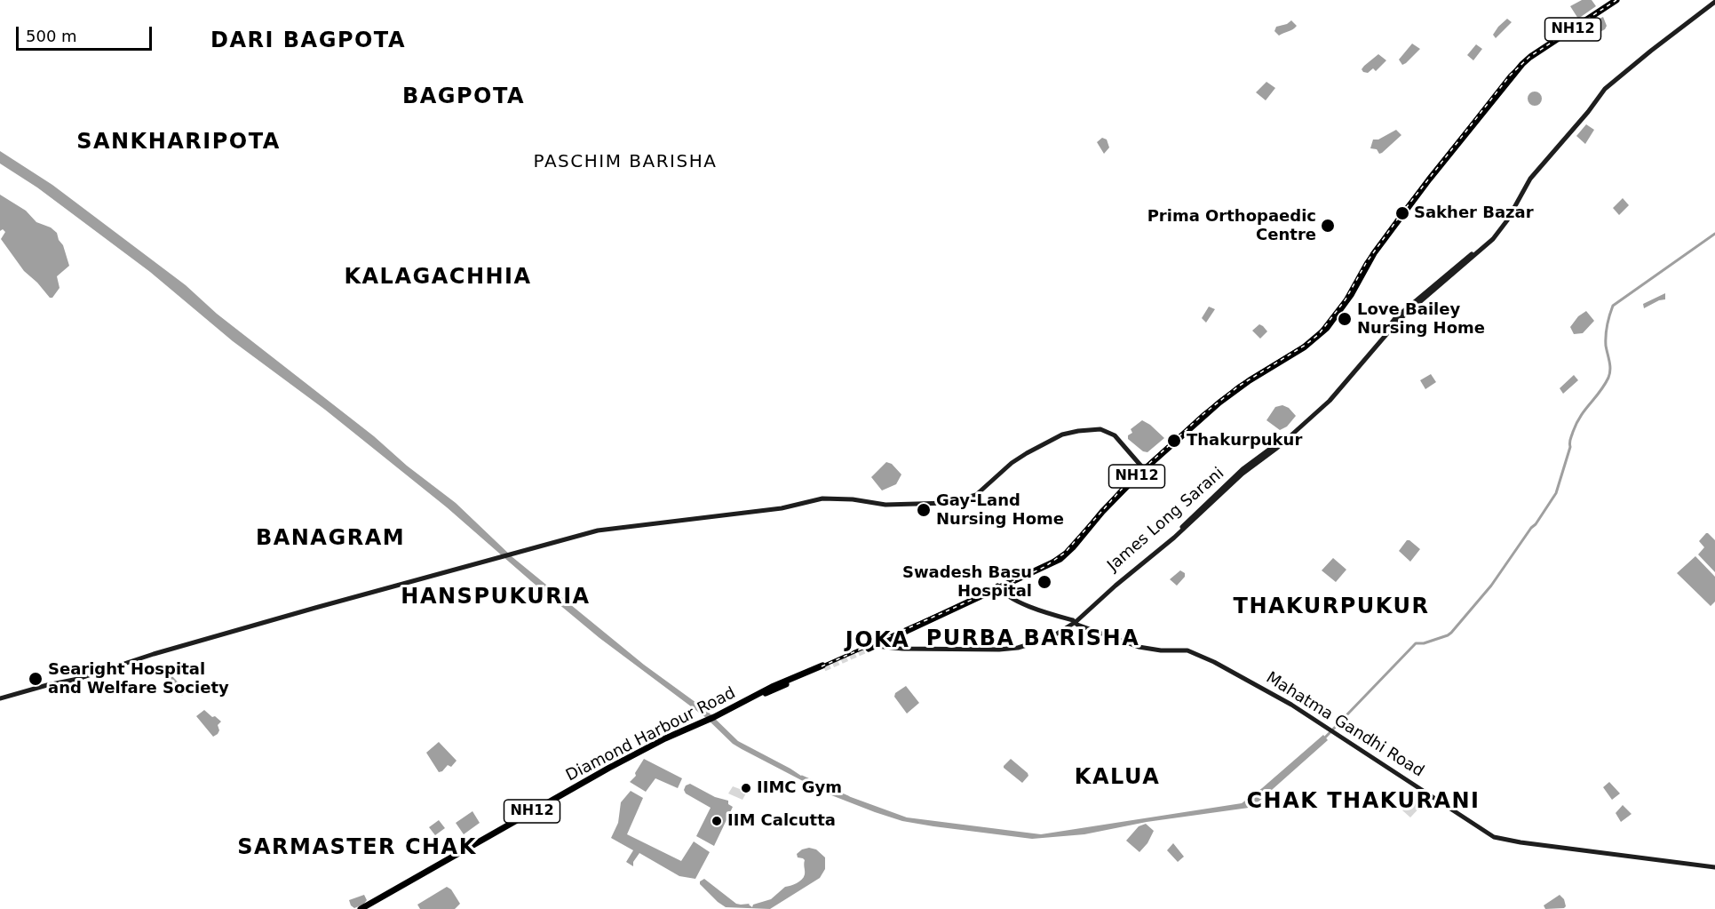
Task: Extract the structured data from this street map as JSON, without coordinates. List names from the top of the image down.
{
  "streets": {
    "highway": ["NH12", "Diamond Harbour Road"],
    "main road": ["James Long Sarani", "Mahatma Gandhi Road"]
  },
  "crossings": [
    ["NH12", "James Long Sarani"],
    ["NH12", "Mahatma Gandhi Road"],
    ["James Long Sarani", "Mahatma Gandhi Road"]
  ],
  "districts": [
    "DARI BAGPOTA",
    "BAGPOTA",
    "SANKHARIPOTA",
    "PASCHIM BARISHA",
    "KALAGACHHIA",
    "BANAGRAM",
    "HANSPUKURIA",
    "THAKURPUKUR",
    "PURBA BARISHA",
    "JOKA",
    "KALUA",
    "CHAK THAKURANI",
    "SARMASTER CHAK"
  ],
  "places": [
    "Sakher Bazar",
    "Prima Orthopaedic Centre",
    "Love Bailey Nursing Home",
    "Thakurpukur",
    "Gay-Land Nursing Home",
    "Swadesh Basu Hospital",
    "Searight Hospital and Welfare Society",
    "IIMC Gym",
    "IIM Calcutta"
  ],
  "scale_bar": "500 m"
}
